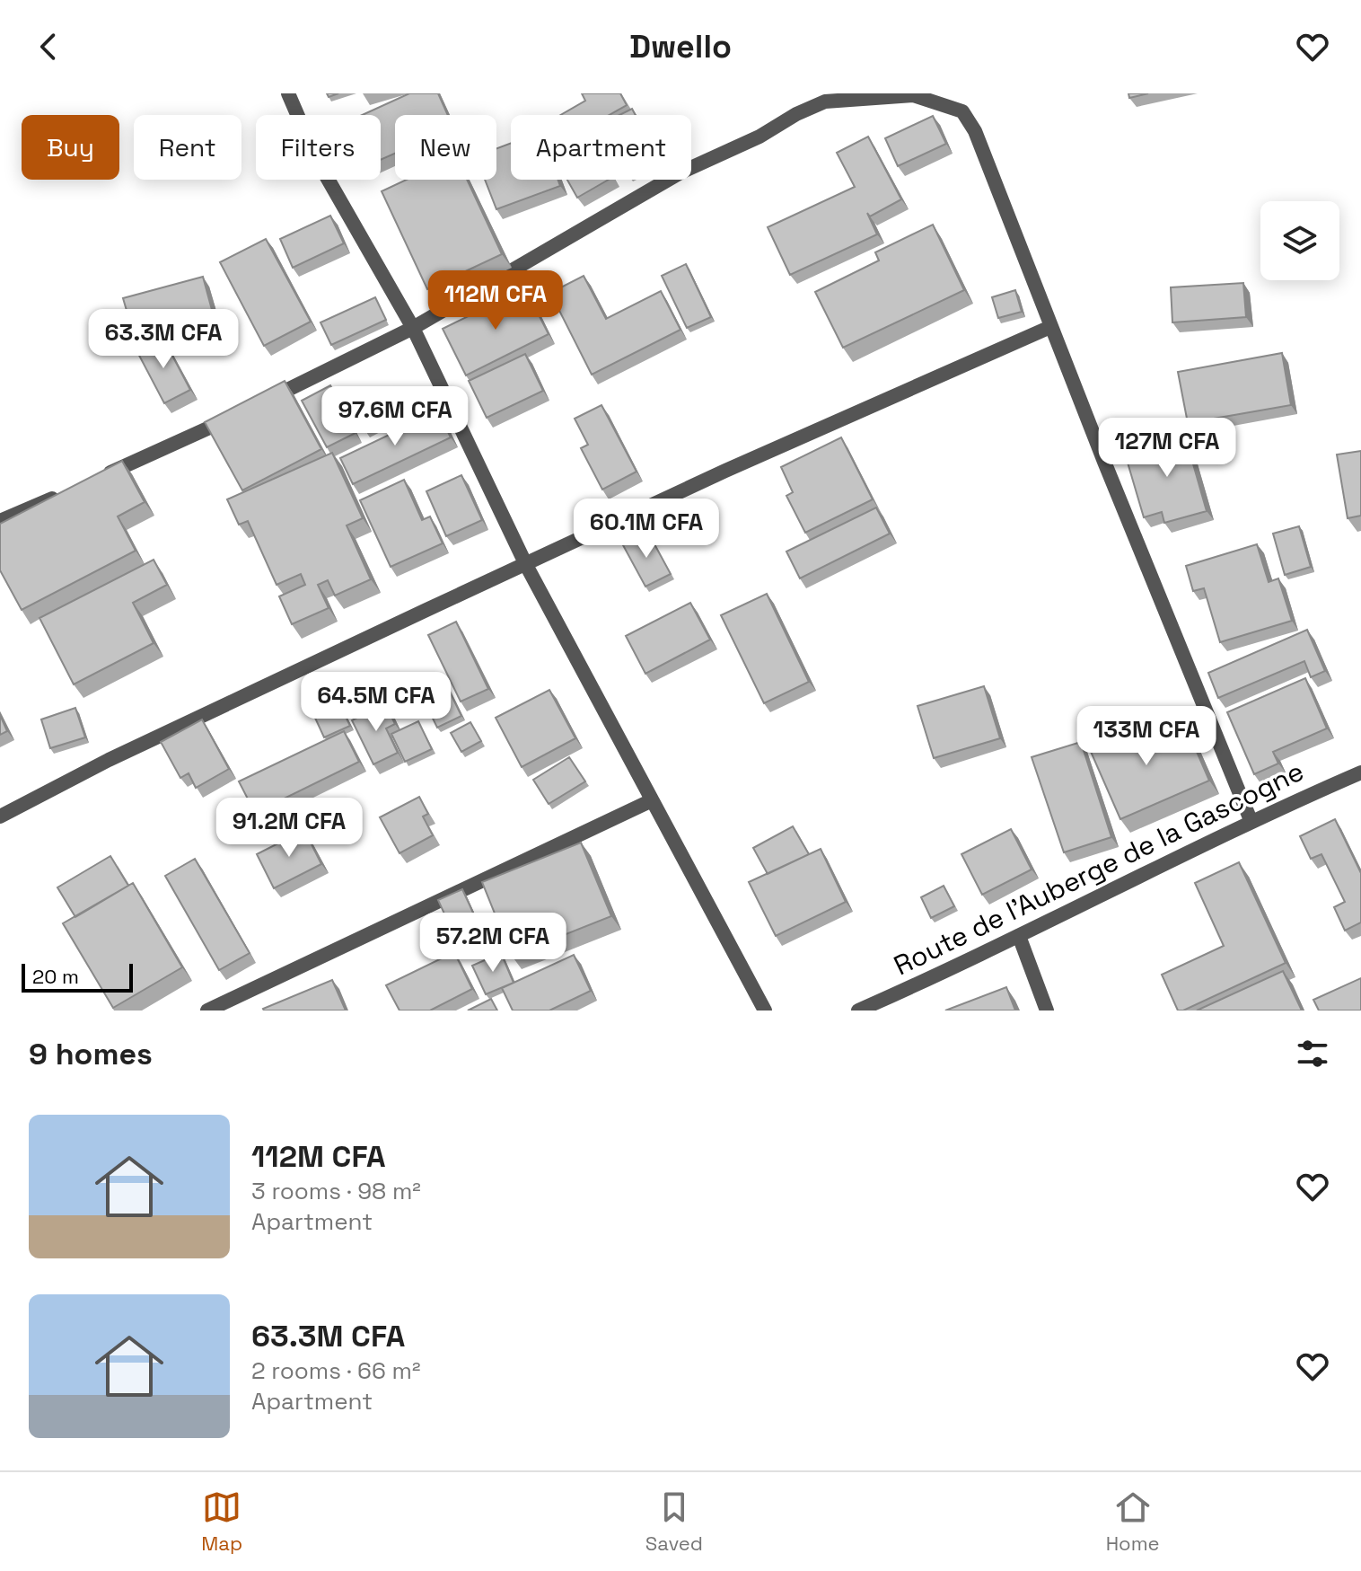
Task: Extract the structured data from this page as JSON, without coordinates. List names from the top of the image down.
{
  "streets": {
    "street": ["Route de l'Auberge de la Gascogne"]
  },
  "scale_bar": "20 m",
  "page": {
    "header": "Dwello",
    "chip": [
      "Buy",
      "Rent",
      "Filters",
      "New",
      "Apartment"
    ],
    "price": [
      "112M CFA",
      "63.3M CFA",
      "97.6M CFA",
      "127M CFA",
      "60.1M CFA",
      "64.5M CFA",
      "133M CFA",
      "91.2M CFA",
      "57.2M CFA"
    ],
    "scale": "20 m",
    "heading": "9 homes",
    "list": [
      {
        "name": "112M CFA",
        "note": "3 rooms · 98 m² · Apartment"
      },
      {
        "name": "63.3M CFA",
        "note": "2 rooms · 66 m² · Apartment"
      }
    ],
    "tabs": ["Map", "Saved", "Home"]
  }
}
